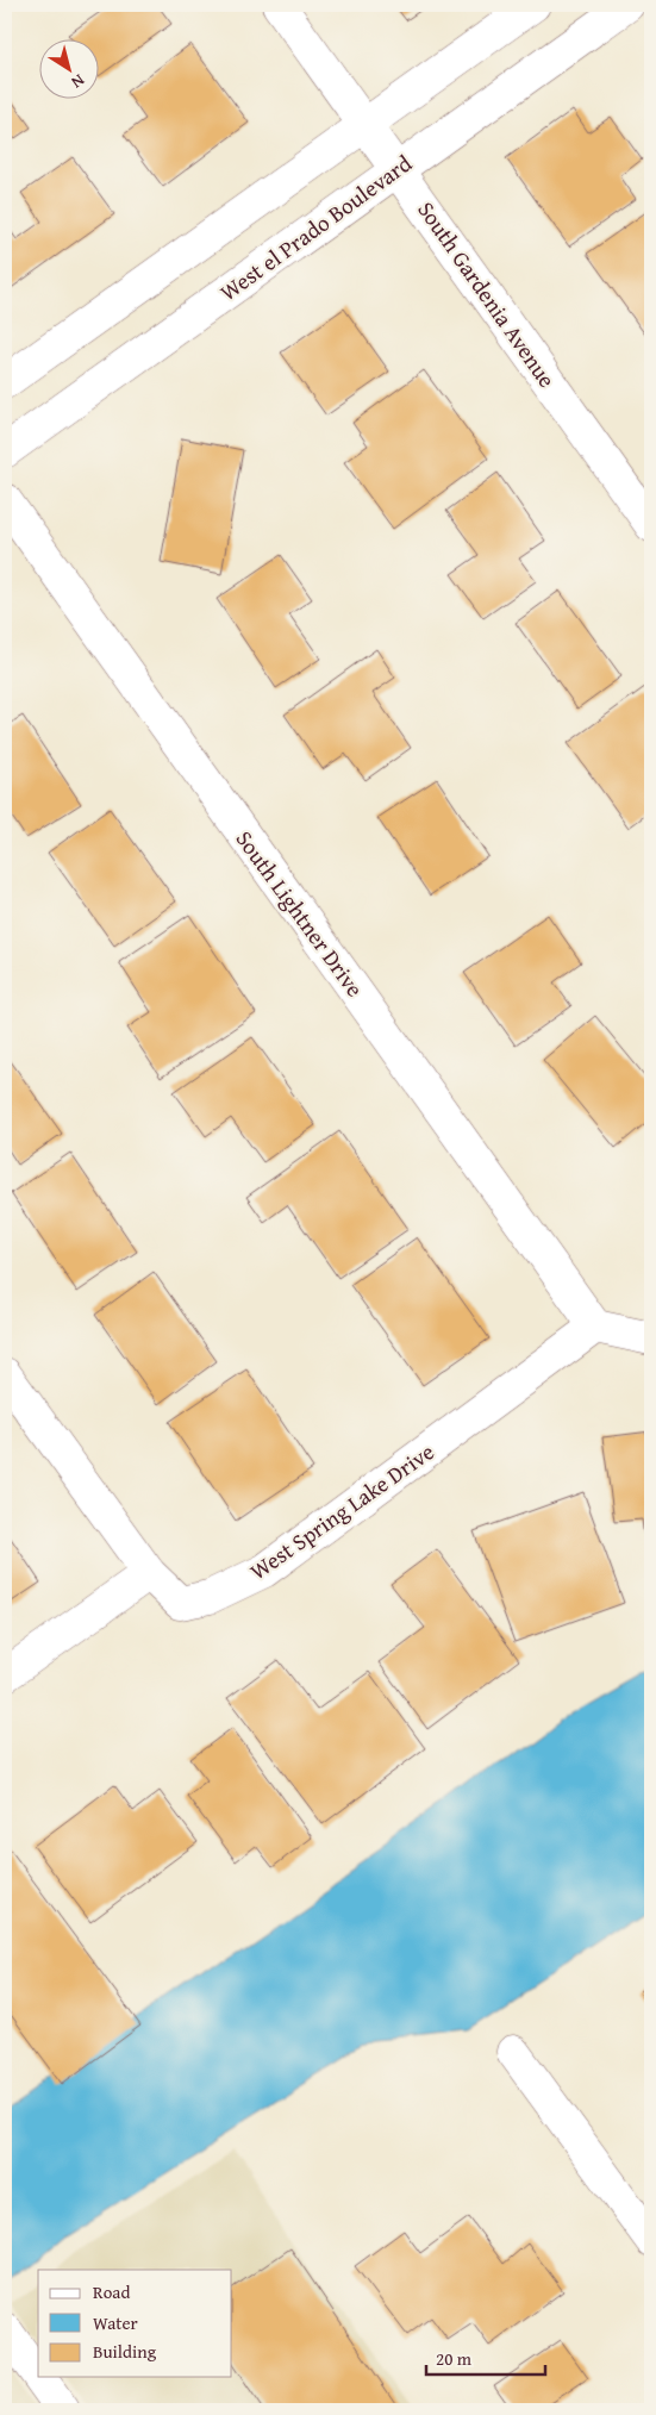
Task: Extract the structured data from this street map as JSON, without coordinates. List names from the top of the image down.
{
  "streets": {
    "street": [
      "West el Prado Boulevard",
      "South Gardenia Avenue",
      "South Lightner Drive",
      "West Spring Lake Drive"
    ]
  },
  "crossings": [
    ["West el Prado Boulevard", "South Gardenia Avenue"],
    ["South Lightner Drive", "West Spring Lake Drive"]
  ],
  "legend": ["Road", "Water", "Building"],
  "scale_bar": "20 m",
  "north": "bottom right"
}
